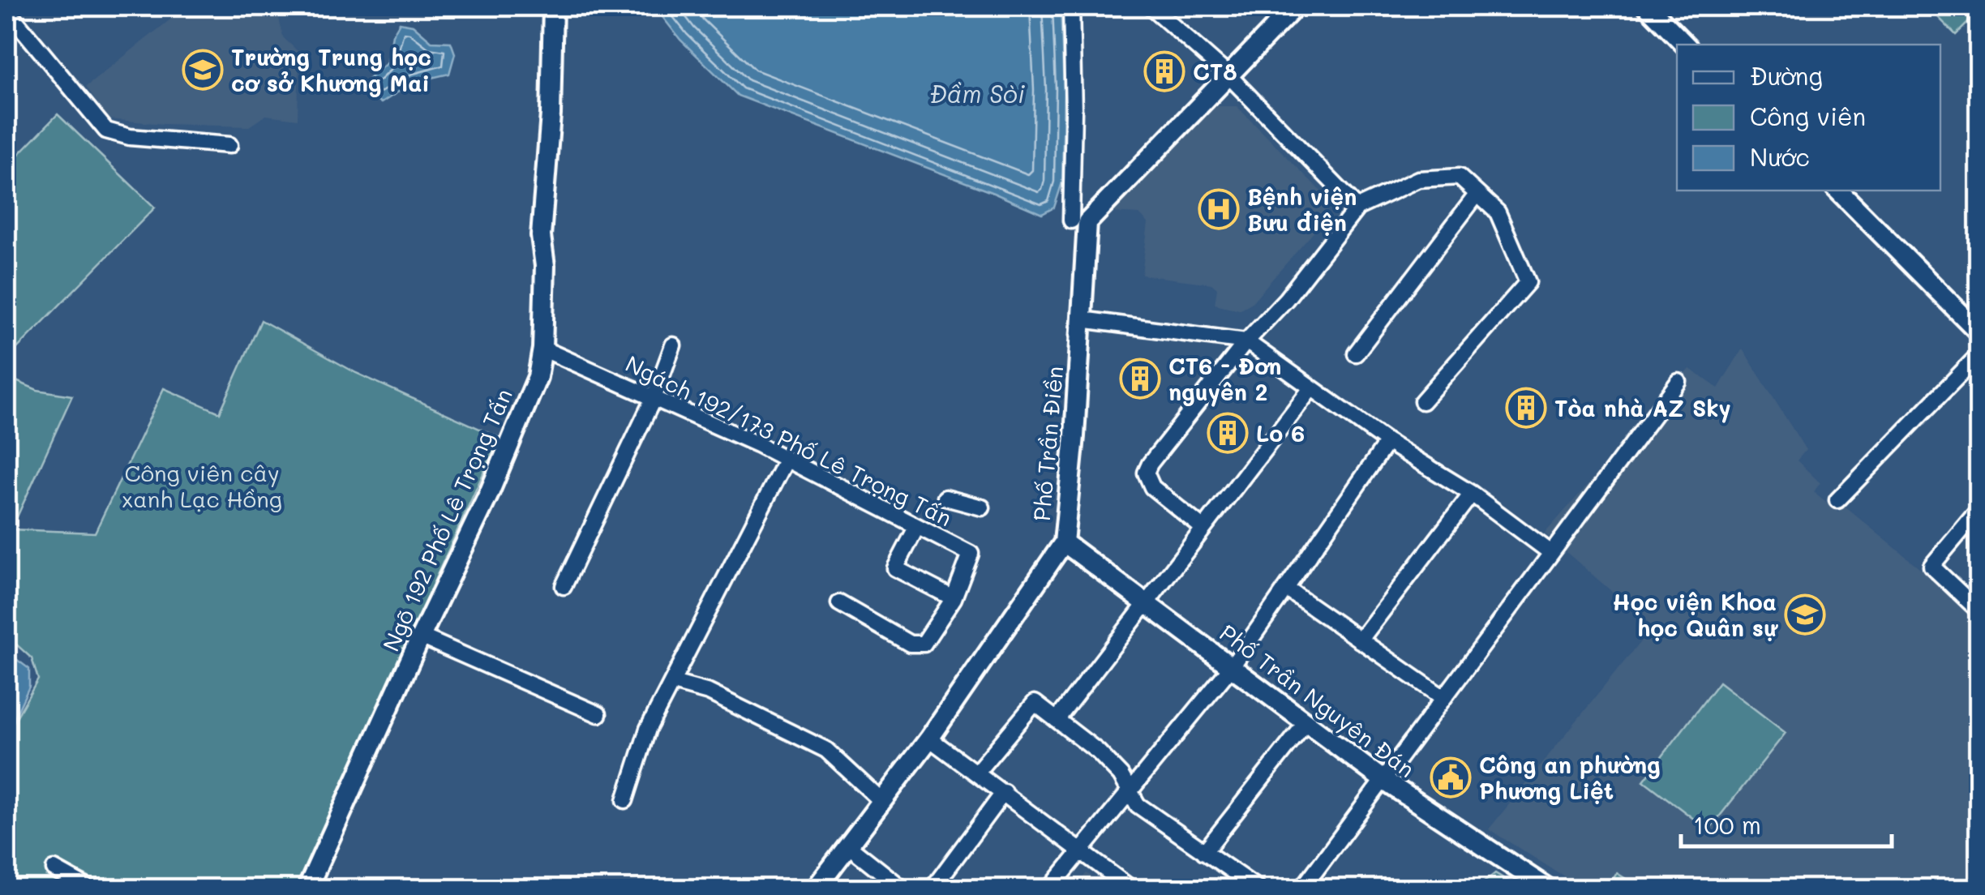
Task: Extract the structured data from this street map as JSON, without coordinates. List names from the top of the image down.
{
  "streets": {
    "street": [
      "Ngách 192/173 Phố Lê Trọng Tấn",
      "Phố Trần Điền",
      "Ngõ 192 Phố Lê Trọng Tấn",
      "Phố Trần Nguyên Đán"
    ]
  },
  "crossings": [
    ["Ngách 192/173 Phố Lê Trọng Tấn", "Ngõ 192 Phố Lê Trọng Tấn"],
    ["Phố Trần Điền", "Phố Trần Nguyên Đán"]
  ],
  "water": ["Đầm Sòi"],
  "parks": ["Công viên cây xanh Lạc Hồng"],
  "places": {
    "school or university": ["Trường Trung học cơ sở Khương Mai", "Học viện Khoa học Quân sự"],
    "building": [
      "CT8",
      "CT6 - Đơn nguyên 2",
      "Tòa nhà AZ Sky",
      "Lo 6"
    ],
    "hospital": ["Bệnh viện Bưu điện"],
    "public building": ["Công an phường Phương Liệt"]
  },
  "legend": ["Đường", "Công viên", "Nước"],
  "scale_bar": "100 m"
}
